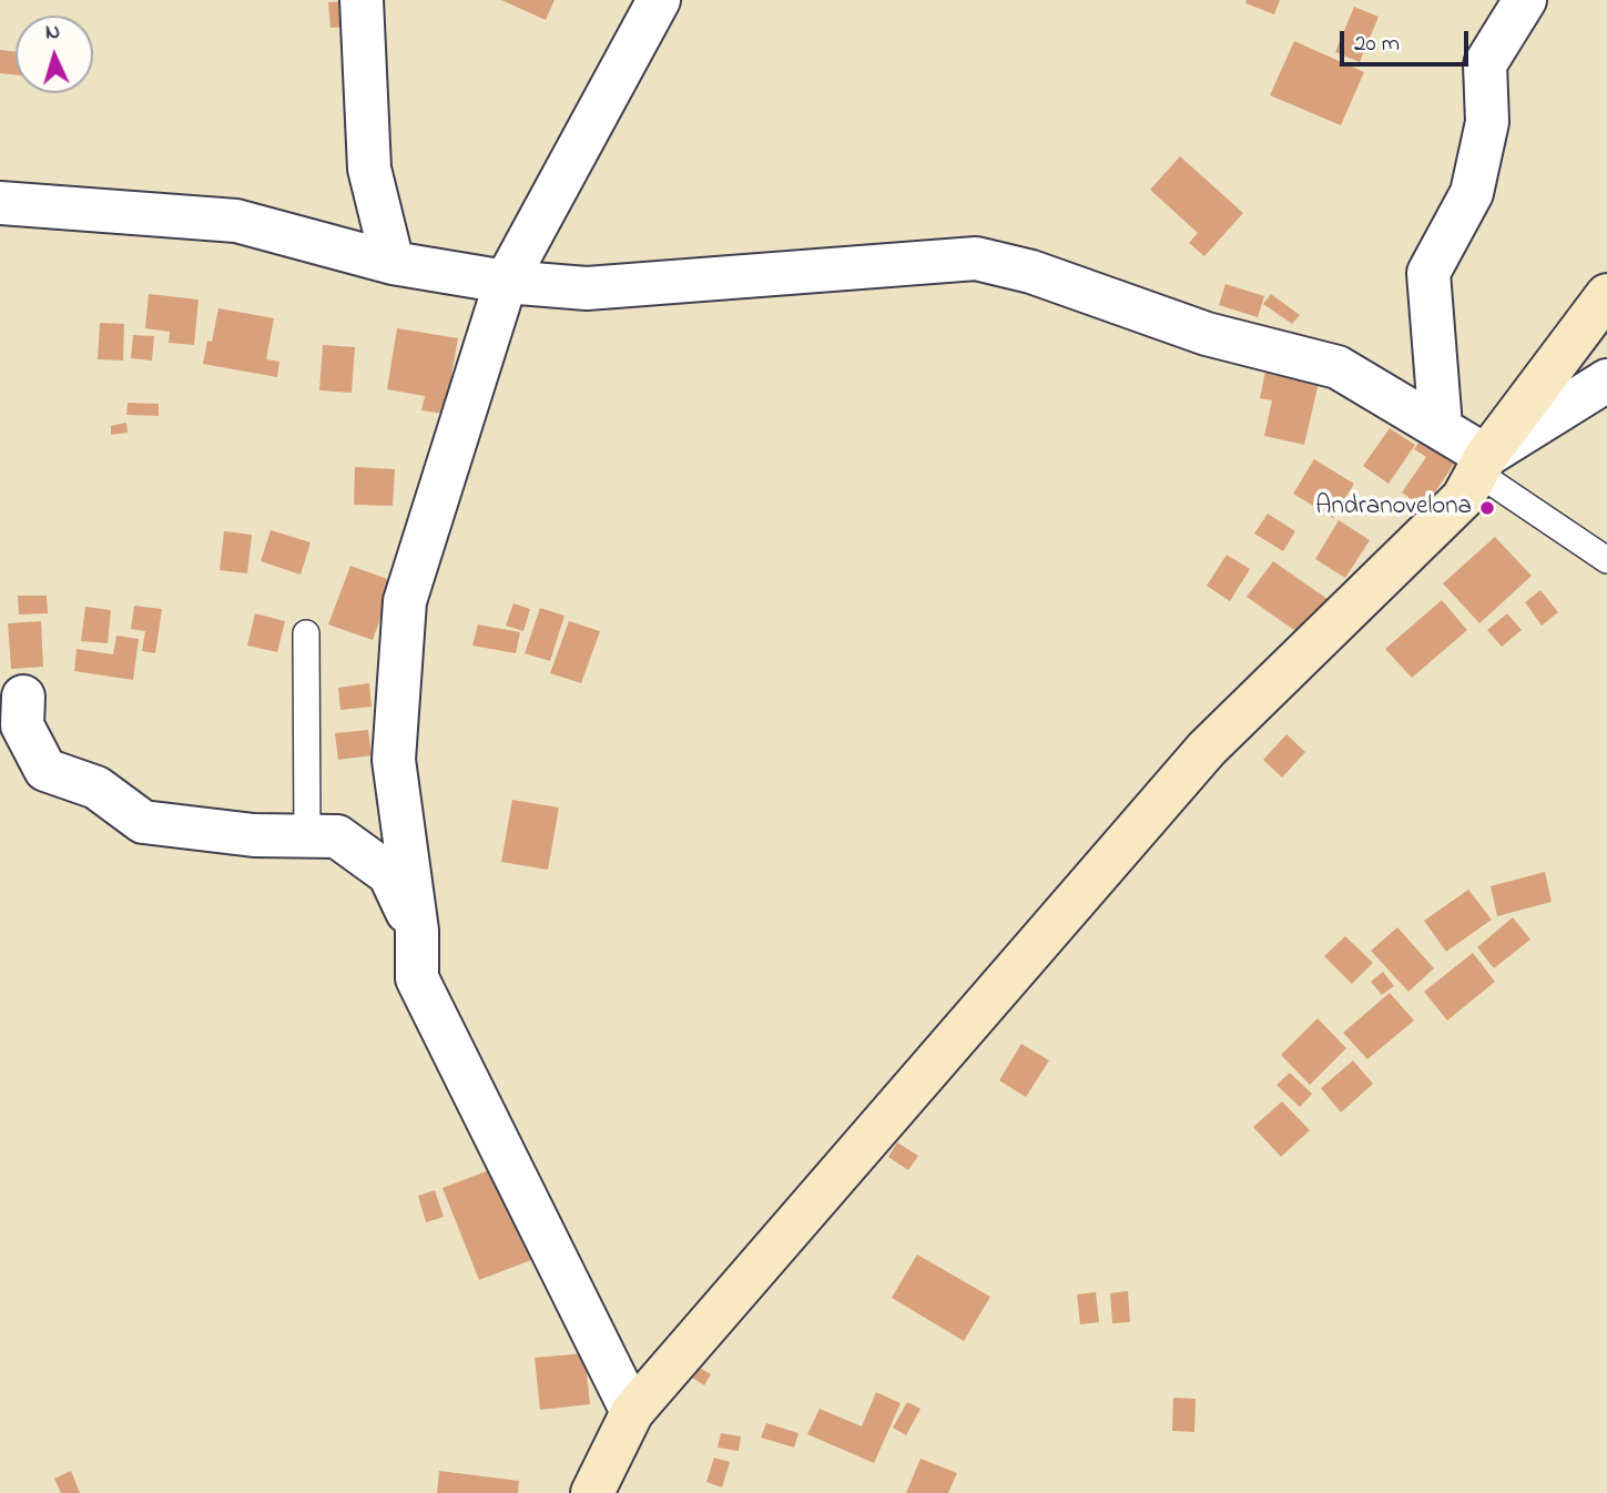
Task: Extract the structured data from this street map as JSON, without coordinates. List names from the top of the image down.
{
  "places": ["Andranovelona"],
  "scale_bar": "20 m",
  "north": "top"
}
